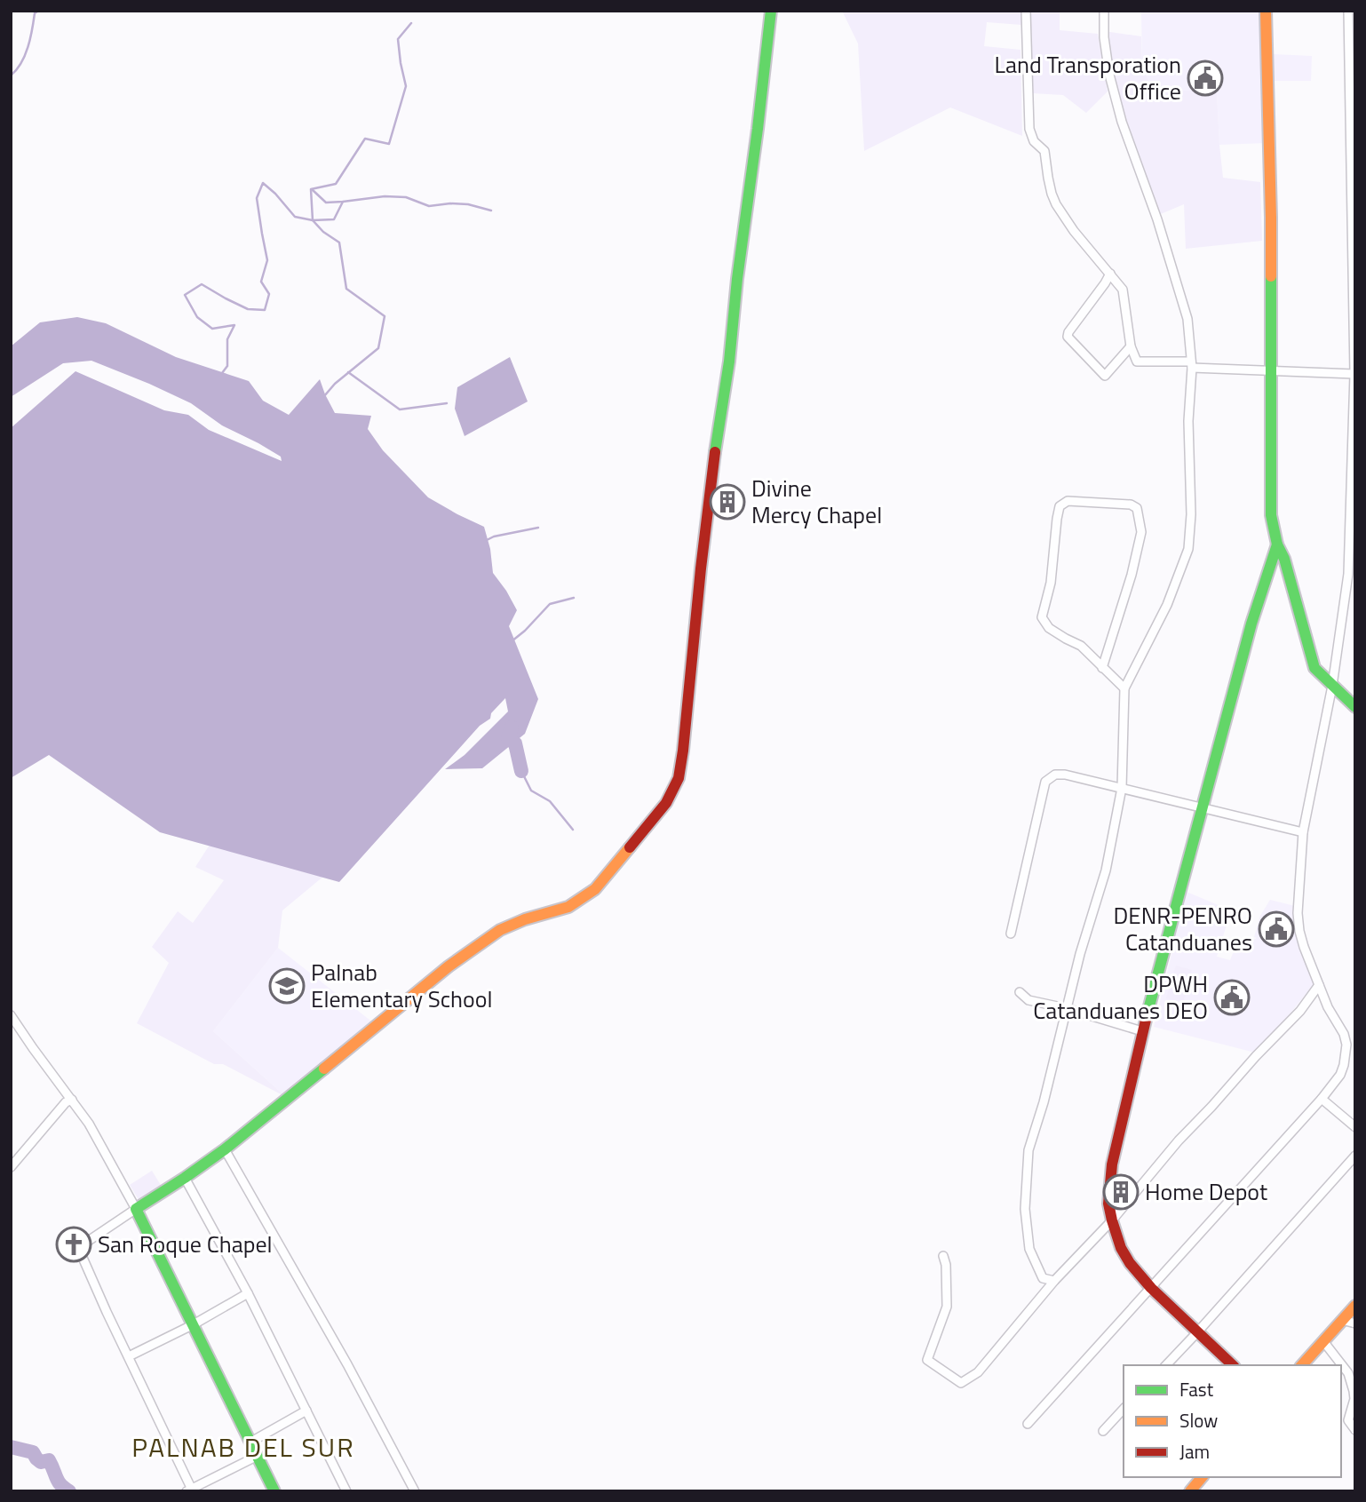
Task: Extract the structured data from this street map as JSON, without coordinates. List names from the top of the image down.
{
  "districts": ["PALNAB DEL SUR"],
  "places": {
    "public building": ["Land Transporation Office", "DENR-PENRO Catanduanes", "DPWH Catanduanes DEO"],
    "building": ["Divine Mercy Chapel", "Home Depot"],
    "school or university": ["Palnab Elementary School"],
    "church": ["San Roque Chapel"]
  },
  "legend": ["Fast", "Slow", "Jam"]
}
